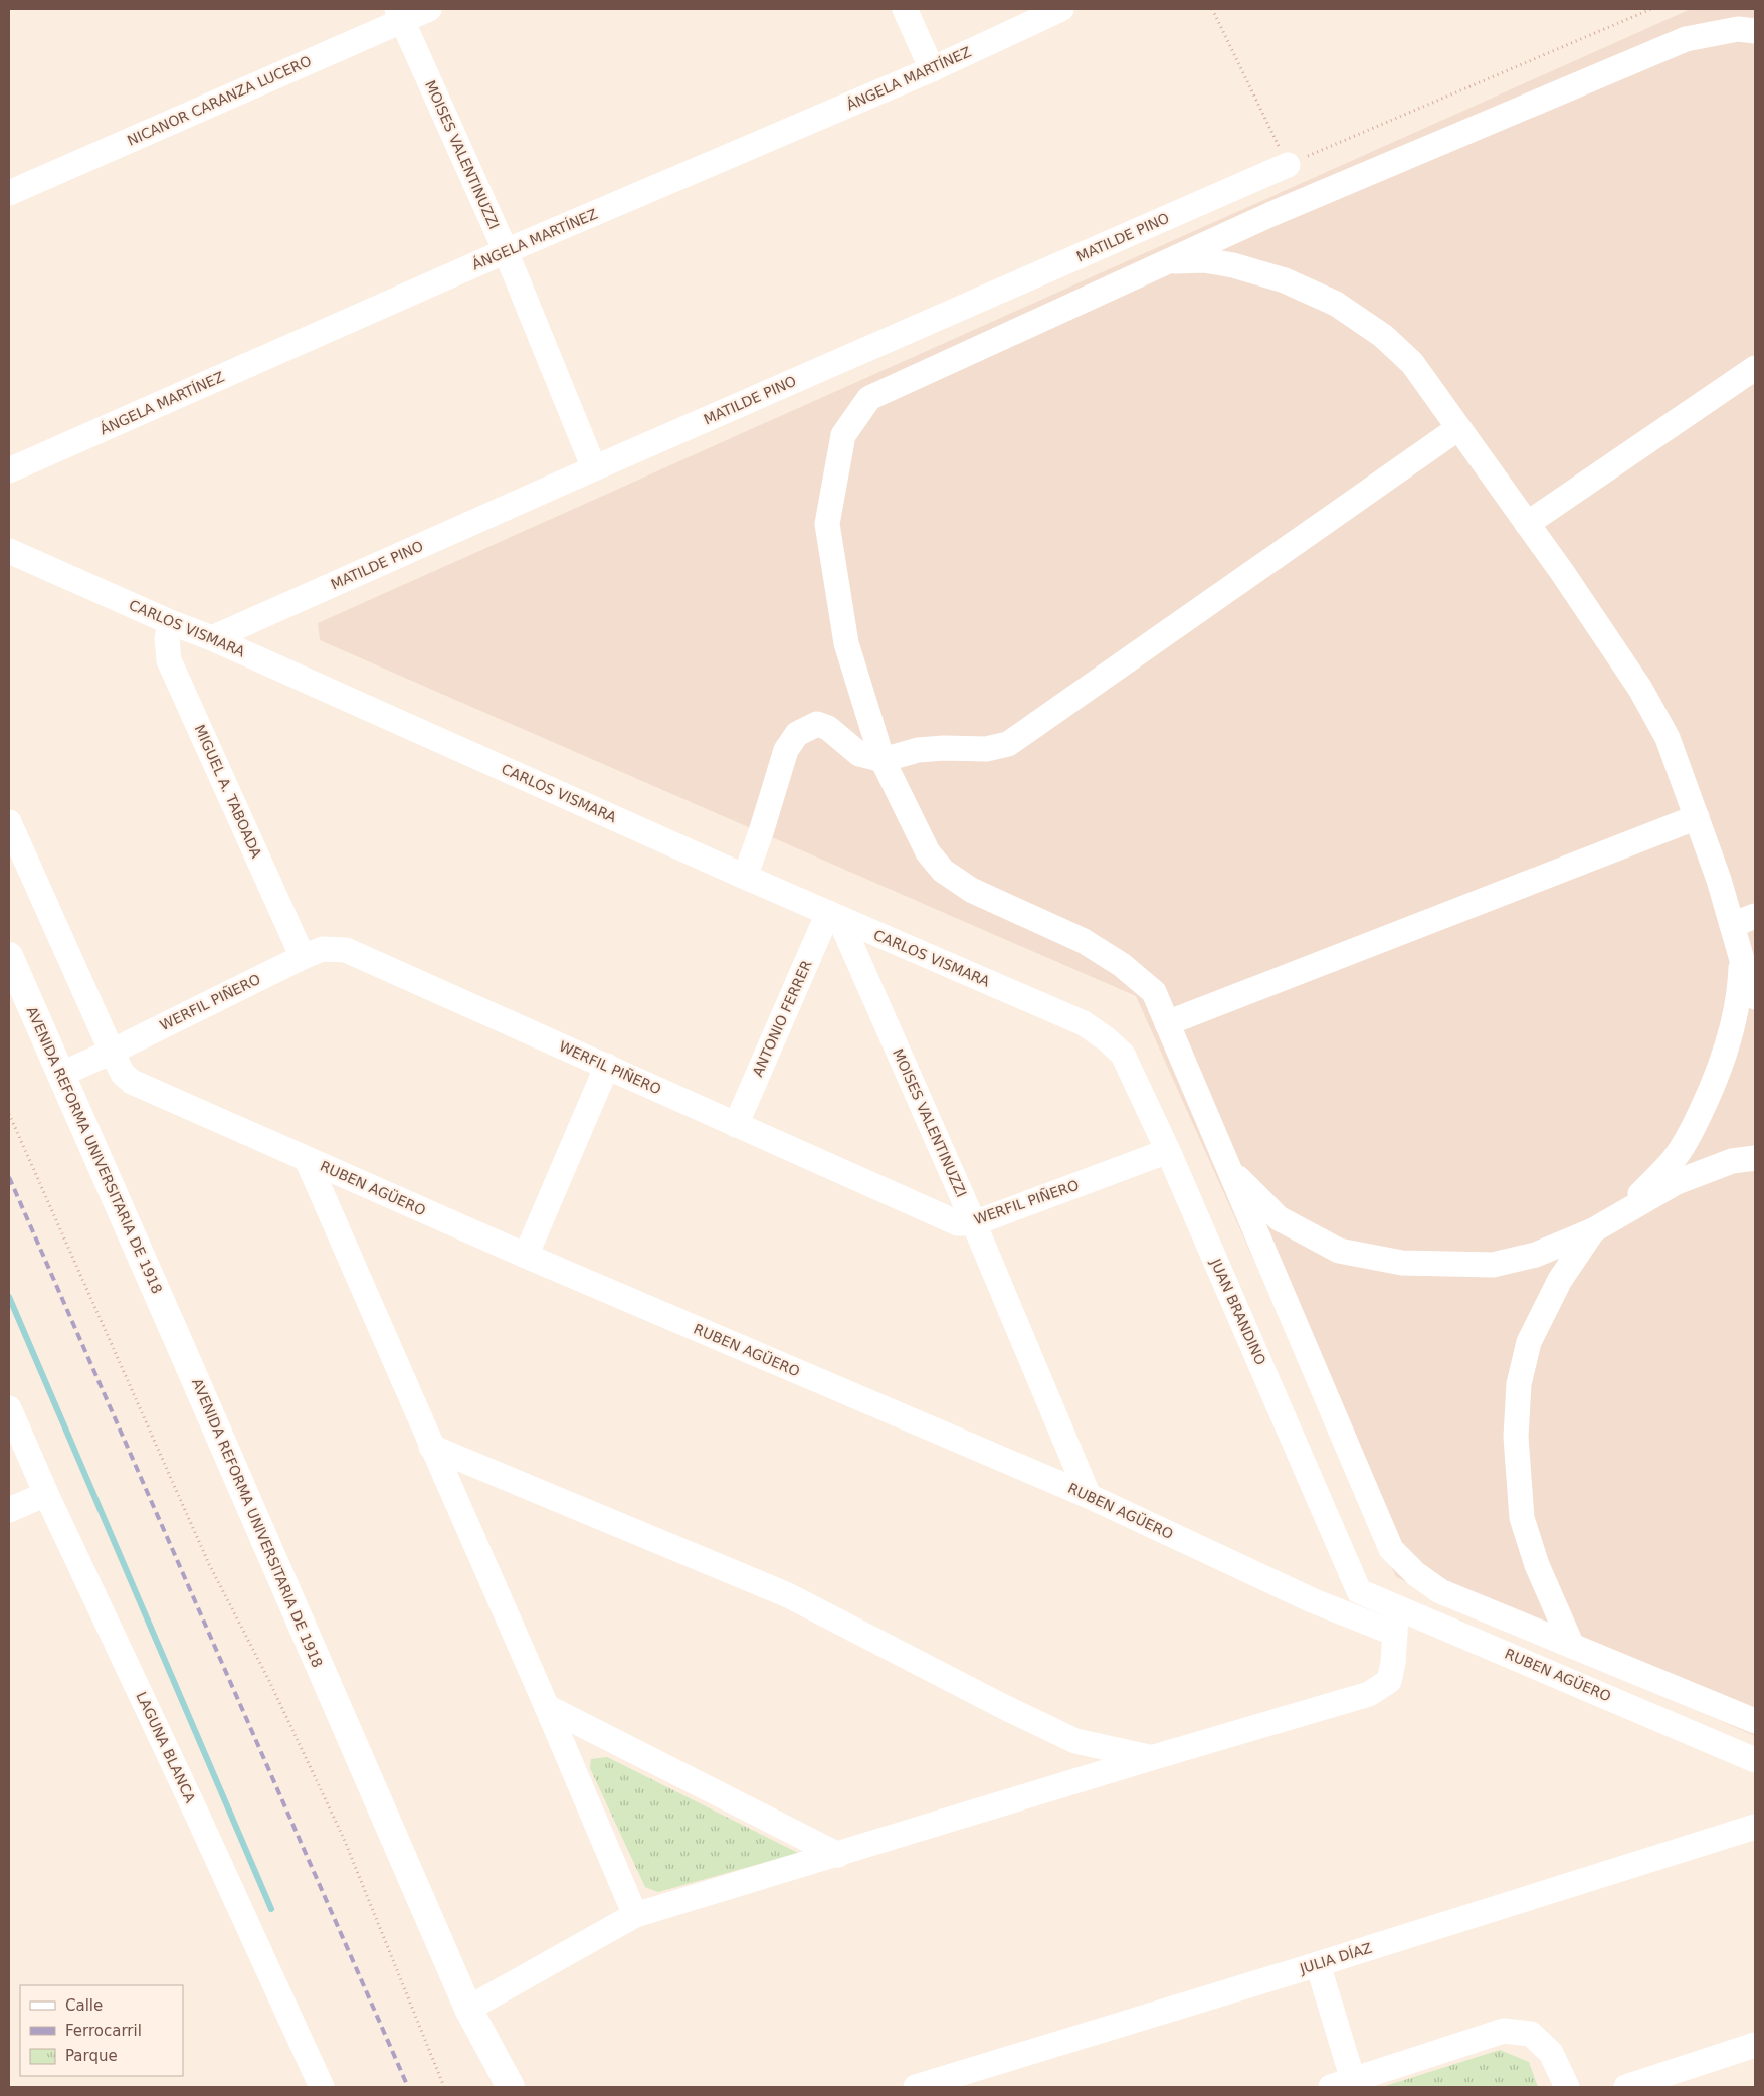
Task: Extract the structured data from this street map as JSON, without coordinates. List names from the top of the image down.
{
  "streets": {
    "main road": ["AVENIDA REFORMA UNIVERSITARIA DE 1918"],
    "street": [
      "ÁNGELA MARTÍNEZ",
      "NICANOR CARANZA LUCERO",
      "MOISES VALENTINUZZI",
      "MATILDE PINO",
      "CARLOS VISMARA",
      "MIGUEL A. TABOADA",
      "WERFIL PIÑERO",
      "ANTONIO FERRER",
      "RUBEN AGÜERO",
      "JUAN BRANDINO",
      "LAGUNA BLANCA",
      "JULIA DÍAZ"
    ]
  },
  "crossings": [
    ["ÁNGELA MARTÍNEZ", "MOISES VALENTINUZZI"],
    ["NICANOR CARANZA LUCERO", "MOISES VALENTINUZZI"],
    ["MOISES VALENTINUZZI", "MATILDE PINO"],
    ["MOISES VALENTINUZZI", "CARLOS VISMARA"],
    ["MOISES VALENTINUZZI", "WERFIL PIÑERO"],
    ["MOISES VALENTINUZZI", "ANTONIO FERRER"],
    ["MOISES VALENTINUZZI", "RUBEN AGÜERO"],
    ["MATILDE PINO", "CARLOS VISMARA"],
    ["CARLOS VISMARA", "MIGUEL A. TABOADA"],
    ["CARLOS VISMARA", "ANTONIO FERRER"],
    ["CARLOS VISMARA", "JUAN BRANDINO"],
    ["MIGUEL A. TABOADA", "WERFIL PIÑERO"],
    ["WERFIL PIÑERO", "ANTONIO FERRER"],
    ["WERFIL PIÑERO", "AVENIDA REFORMA UNIVERSITARIA DE 1918"],
    ["WERFIL PIÑERO", "RUBEN AGÜERO"],
    ["WERFIL PIÑERO", "JUAN BRANDINO"],
    ["RUBEN AGÜERO", "JUAN BRANDINO"]
  ],
  "legend": ["Calle", "Ferrocarril", "Parque"]
}
